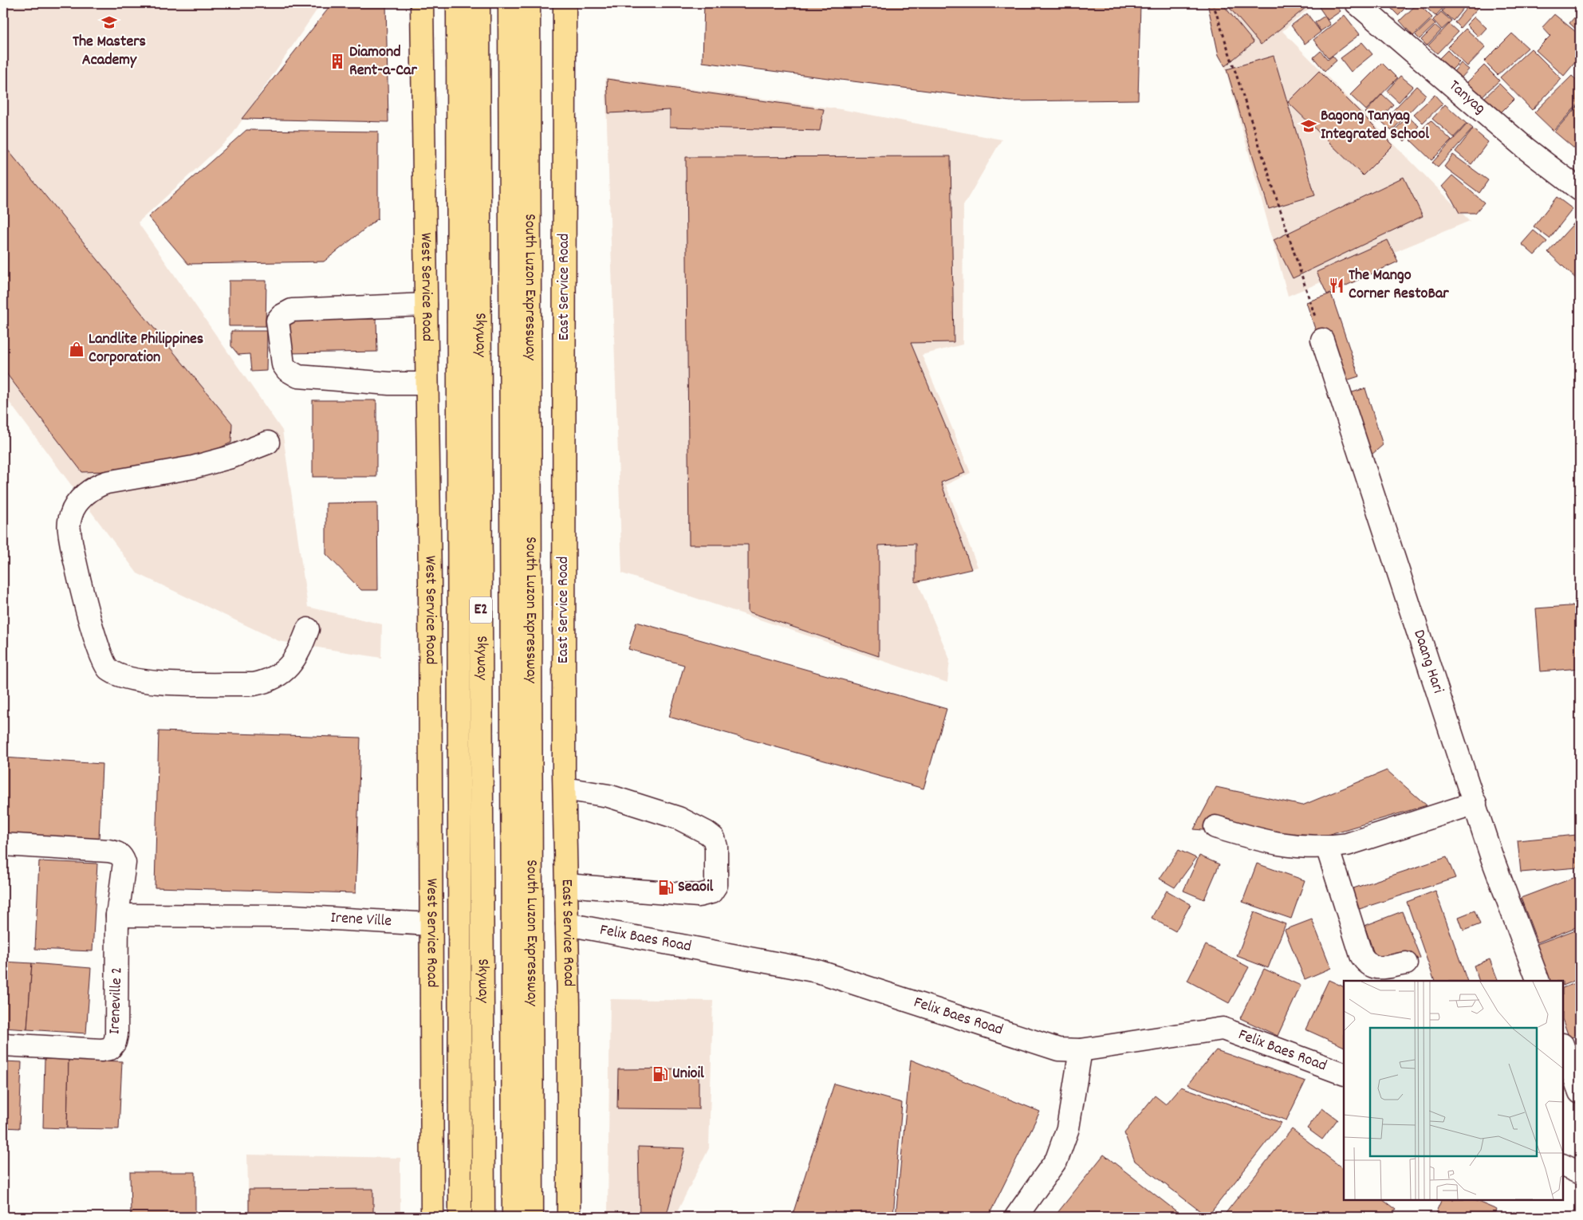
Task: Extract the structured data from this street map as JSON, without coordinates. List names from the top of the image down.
{
  "streets": {
    "main road": [
      "West Service Road",
      "South Luzon Expressway",
      "East Service Road",
      "Skyway",
      "E2"
    ],
    "street": [
      "Tanyag",
      "Daang Hari",
      "Irene Ville",
      "Felix Baes Road",
      "Ireneville 2"
    ]
  },
  "crossings": [
    ["West Service Road", "Irene Ville"],
    ["East Service Road", "Felix Baes Road"],
    ["Irene Ville", "Ireneville 2"]
  ],
  "places": {
    "school or university": ["The Masters Academy", "Bagong Tanyag Integrated School"],
    "building": ["Diamond Rent-a-Car"],
    "restaurant": ["The Mango Corner RestoBar"],
    "shop": ["Landlite Philippines Corporation"],
    "fuel station": ["Seaoil", "Unioil"]
  }
}
